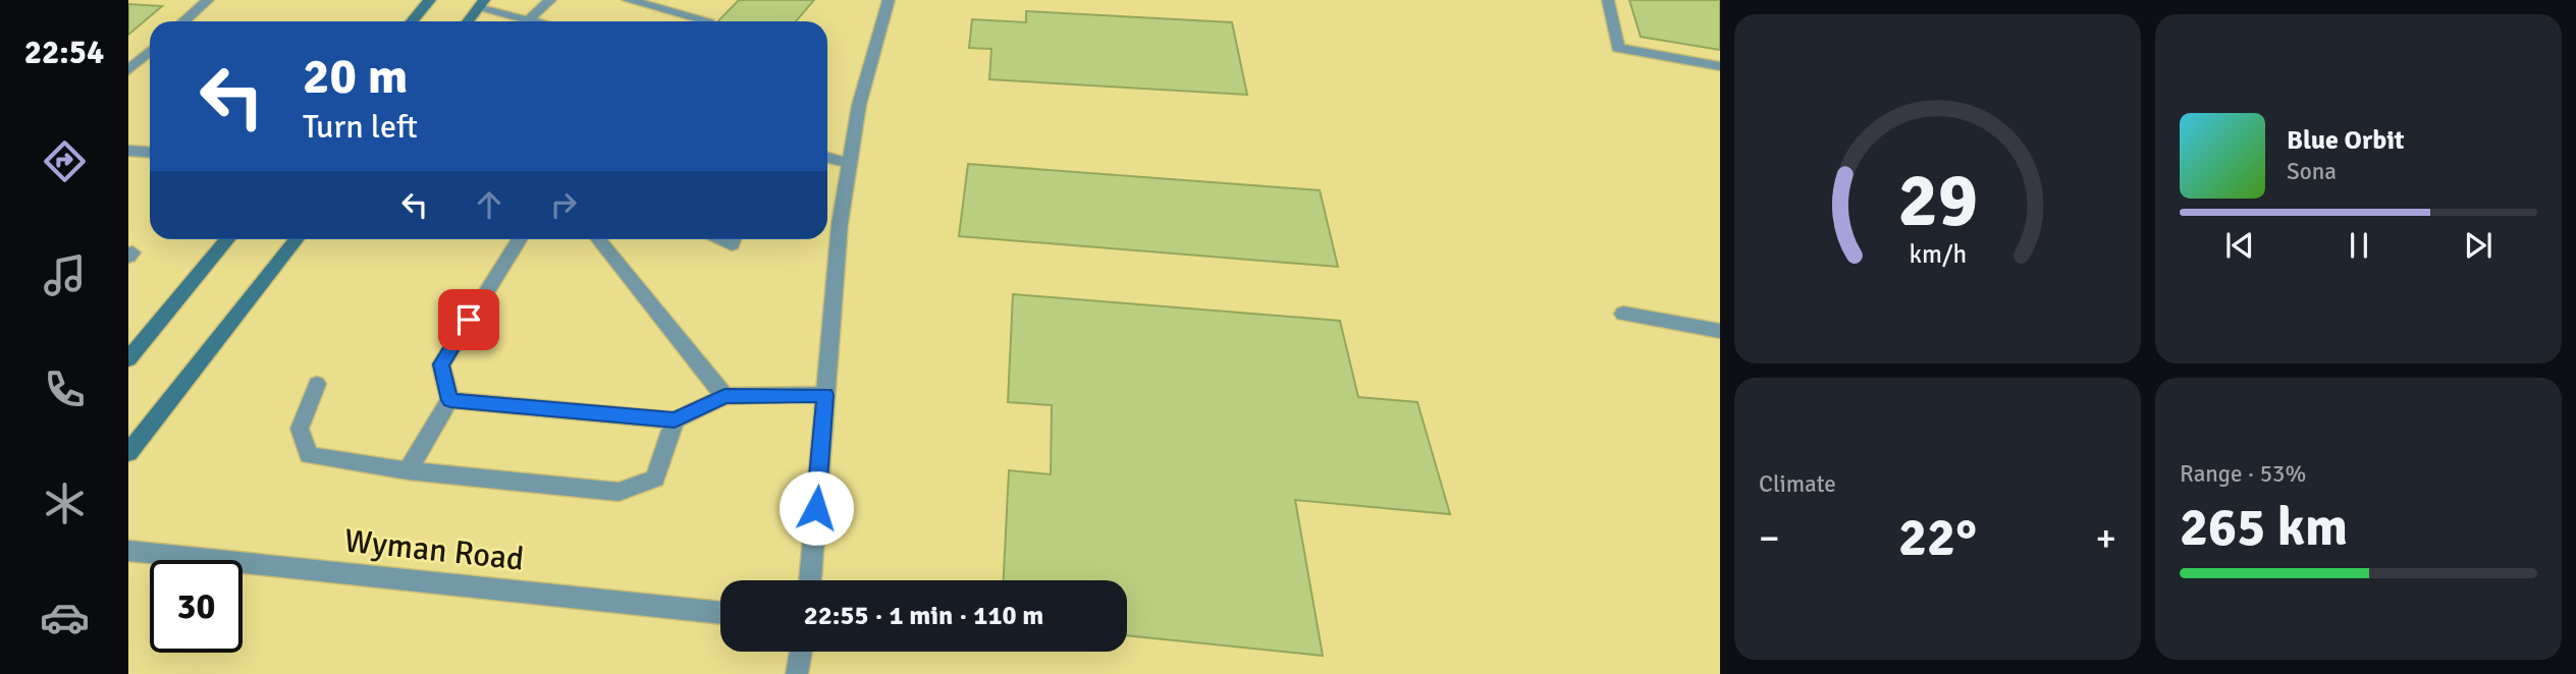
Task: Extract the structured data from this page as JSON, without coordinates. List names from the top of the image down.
{
  "streets": {
    "street": ["Wyman Road"]
  },
  "page": {
    "tabs": "22:54",
    "turn": ["20 m", "Turn left"],
    "song": ["Blue Orbit", "Sona"],
    "tile": [
      "Climate",
      ["Range · 53%", "265 km"]
    ],
    "heat": ["−", "22°", "+"],
    "limit": "30",
    "trip": "22:55 · 1 min · 110 m",
    "gauge": ["29", "km/h"]
  }
}
